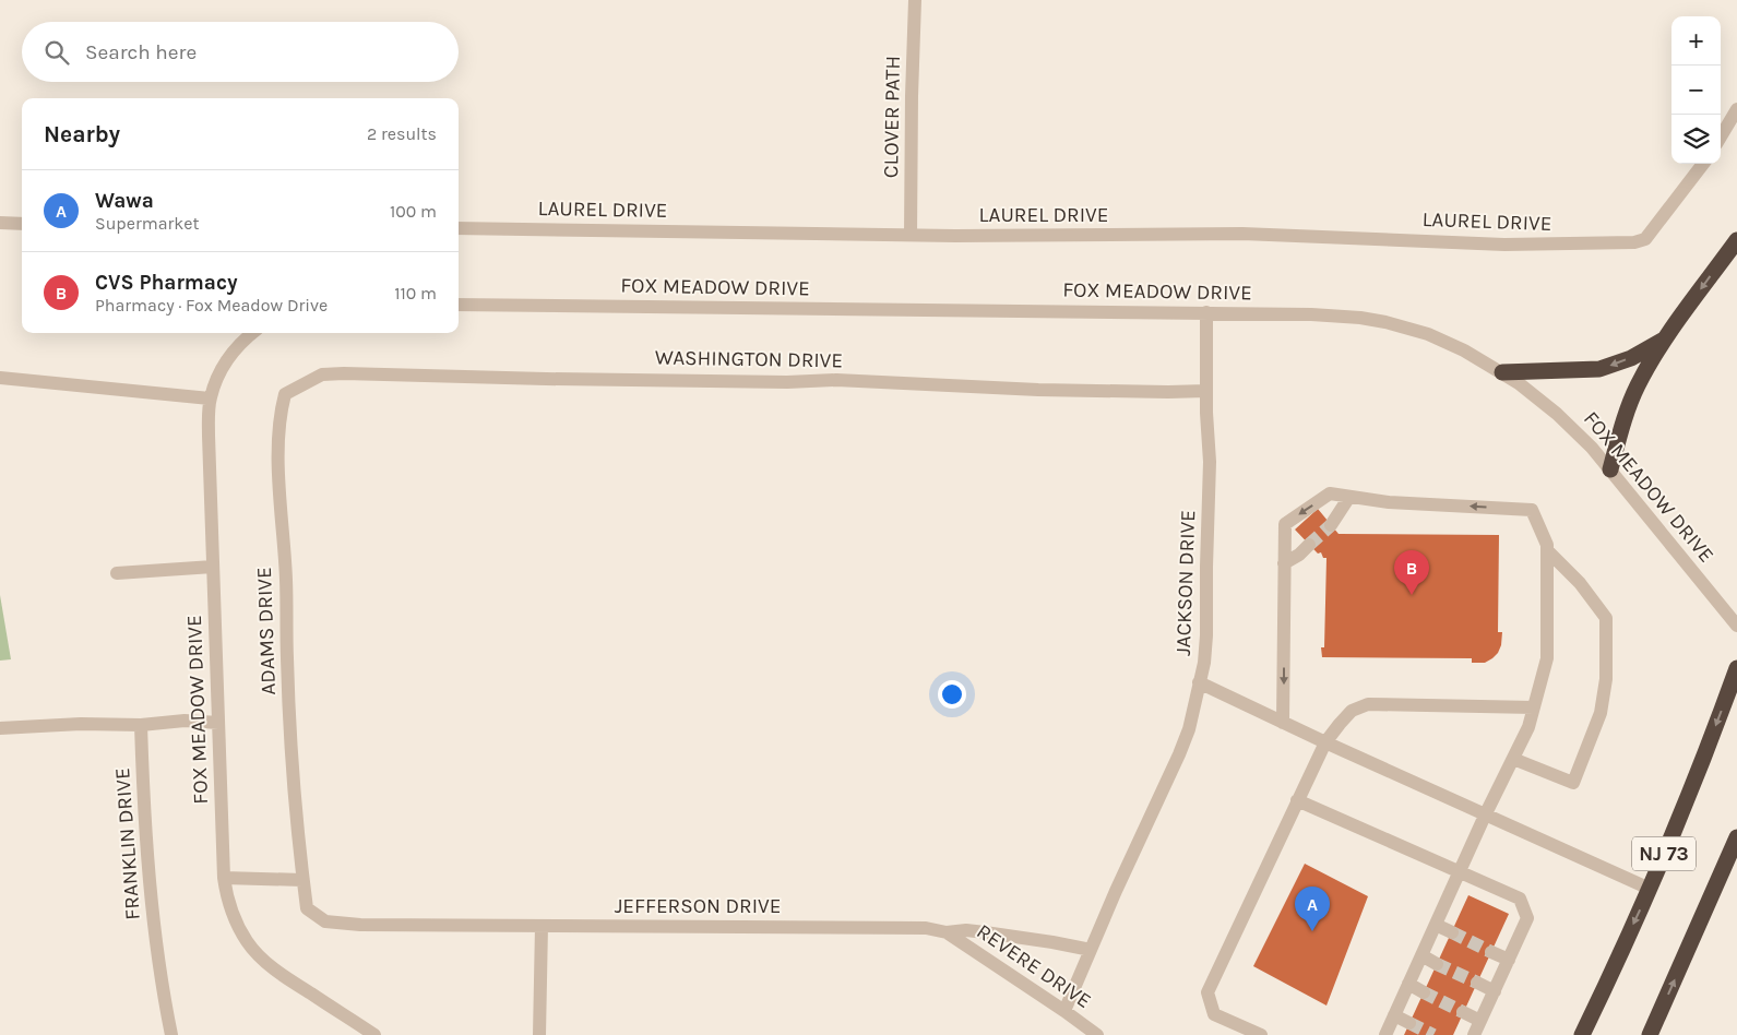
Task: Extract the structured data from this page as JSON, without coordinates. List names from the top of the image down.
{
  "streets": {
    "highway": ["NJ 73"],
    "street": [
      "CLOVER PATH",
      "LAUREL DRIVE",
      "FOX MEADOW DRIVE",
      "WASHINGTON DRIVE",
      "JACKSON DRIVE",
      "ADAMS DRIVE",
      "FRANKLIN DRIVE",
      "JEFFERSON DRIVE",
      "REVERE DRIVE"
    ]
  },
  "crossings": [
    ["CLOVER PATH", "LAUREL DRIVE"],
    ["FOX MEADOW DRIVE", "JACKSON DRIVE"],
    ["WASHINGTON DRIVE", "JACKSON DRIVE"],
    ["WASHINGTON DRIVE", "ADAMS DRIVE"],
    ["JACKSON DRIVE", "JEFFERSON DRIVE"],
    ["JACKSON DRIVE", "REVERE DRIVE"],
    ["ADAMS DRIVE", "JEFFERSON DRIVE"],
    ["JEFFERSON DRIVE", "REVERE DRIVE"]
  ],
  "page": {
    "map_buttons": ["+", "−"],
    "search": "Search here",
    "heading": ["Nearby", "2 results"],
    "list": [
      {
        "mark": "A",
        "name": "Wawa",
        "note": "Supermarket",
        "value": "100 m"
      },
      {
        "mark": "B",
        "name": "CVS Pharmacy",
        "note": "Pharmacy · Fox Meadow Drive",
        "value": "110 m"
      }
    ],
    "pins": ["B", "A"]
  }
}
